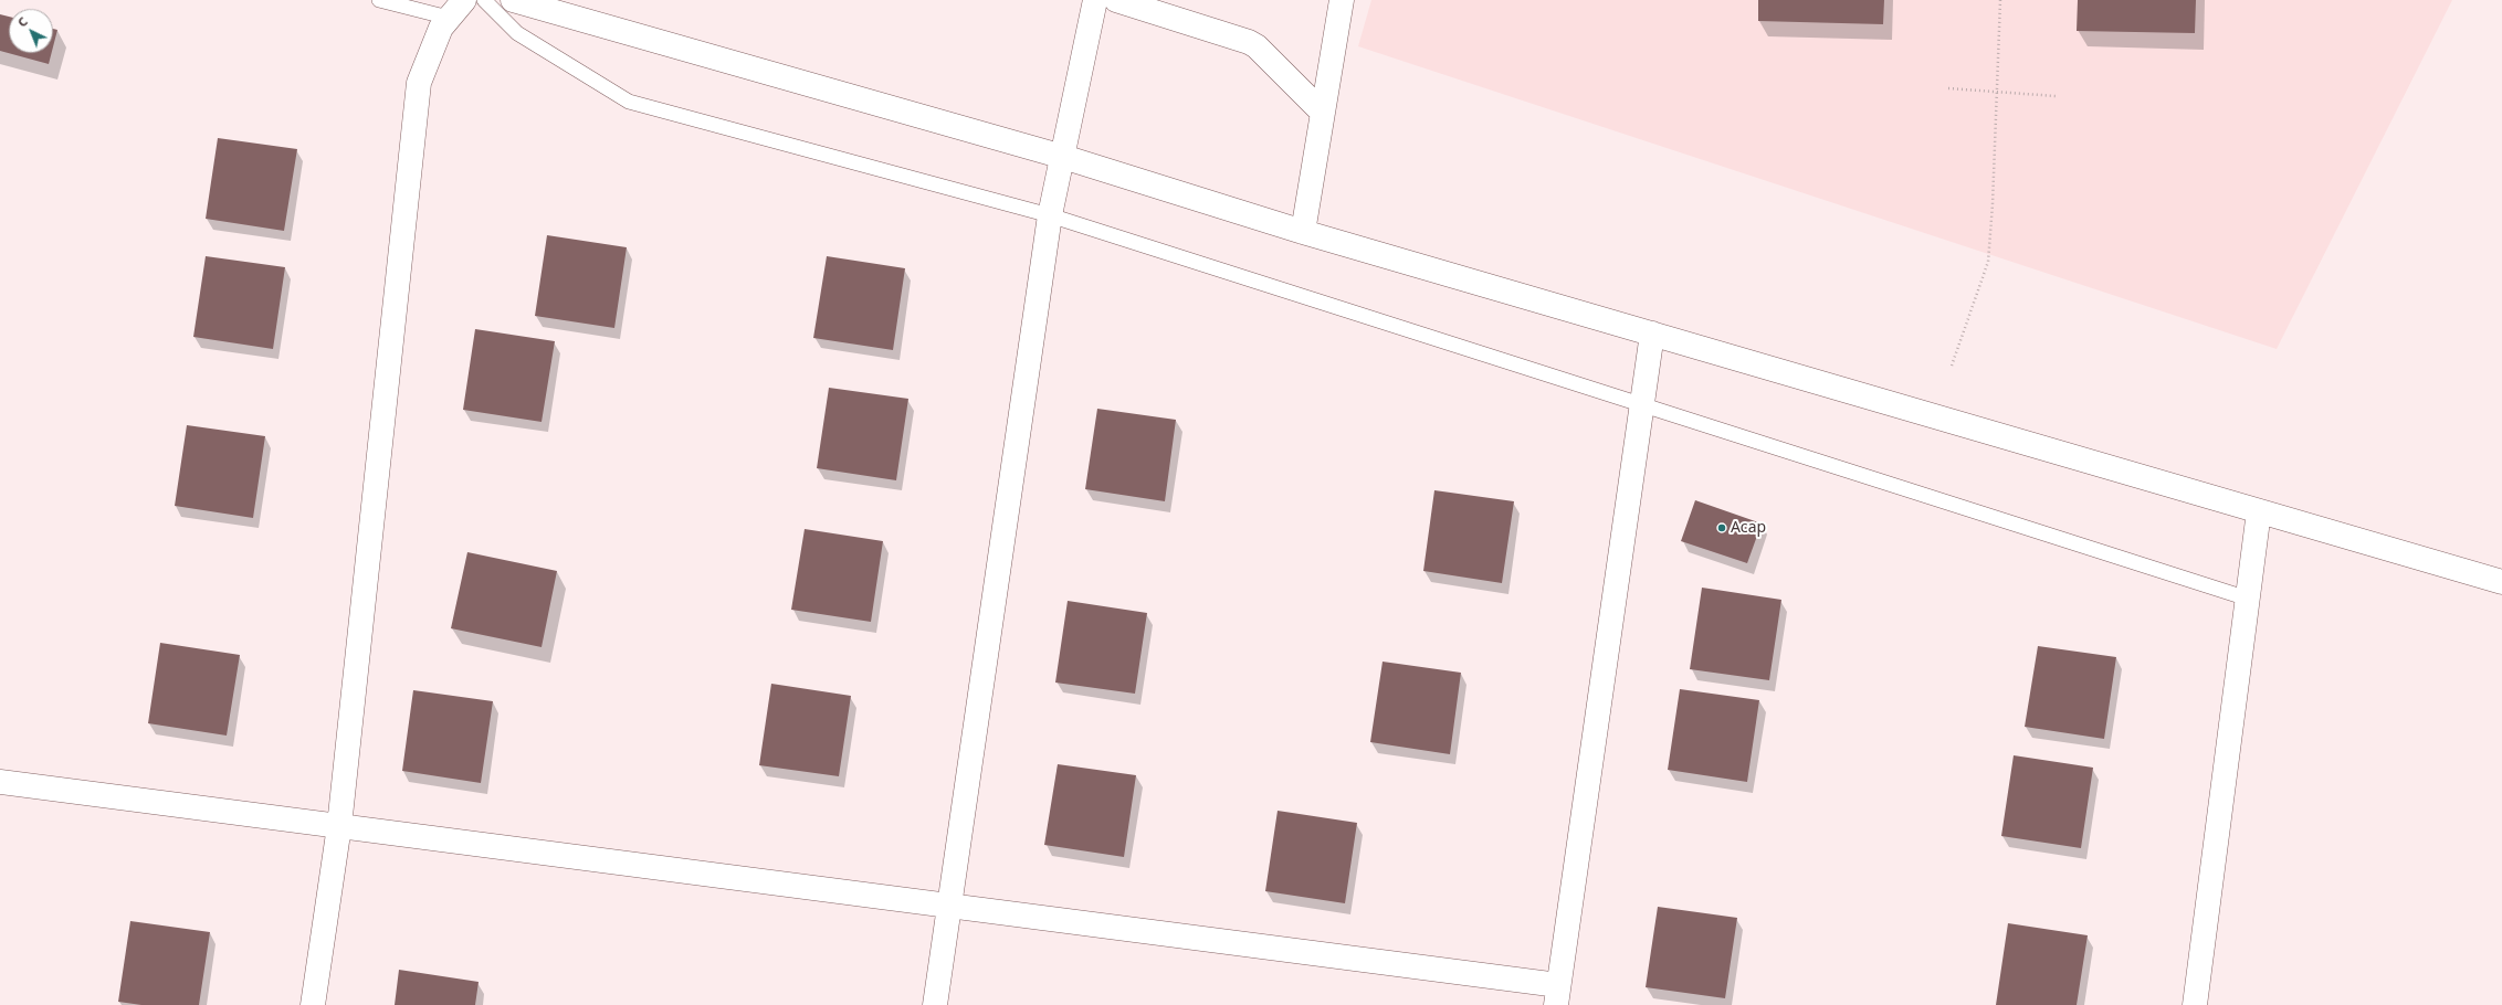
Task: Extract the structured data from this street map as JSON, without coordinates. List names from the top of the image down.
{
  "places": ["Асар"],
  "north": "top left"
}
